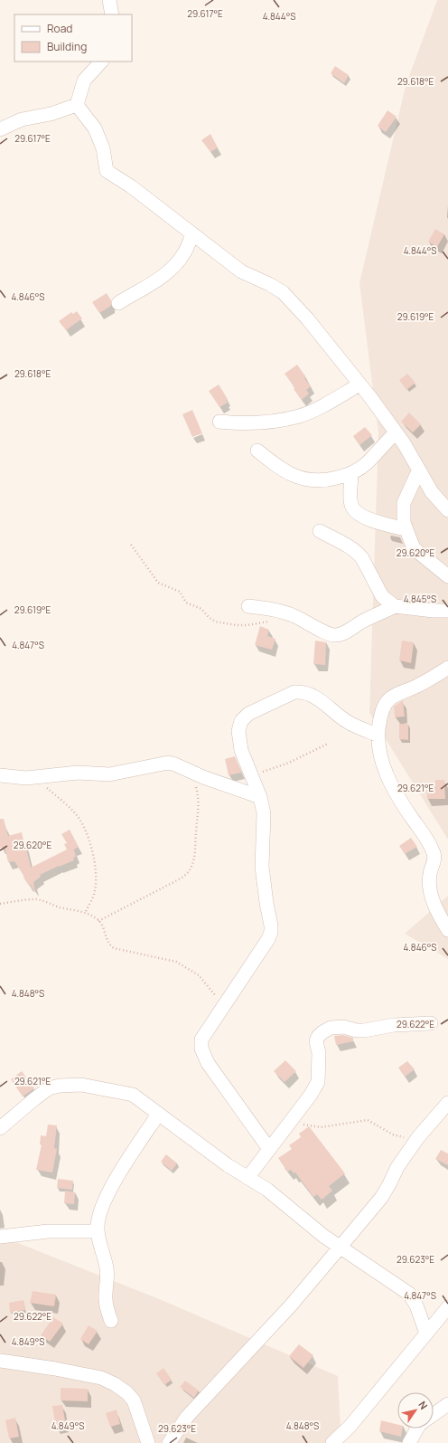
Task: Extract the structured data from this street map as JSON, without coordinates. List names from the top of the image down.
{
  "legend": ["Road", "Building"],
  "north": "top right",
  "coordinates": [
    "29.617°E",
    "4.844°S",
    "29.618°E",
    "4.846°S",
    "29.619°E",
    "29.620°E",
    "4.845°S",
    "4.847°S",
    "29.621°E",
    "4.848°S",
    "29.622°E",
    "29.623°E",
    "4.849°S"
  ]
}
